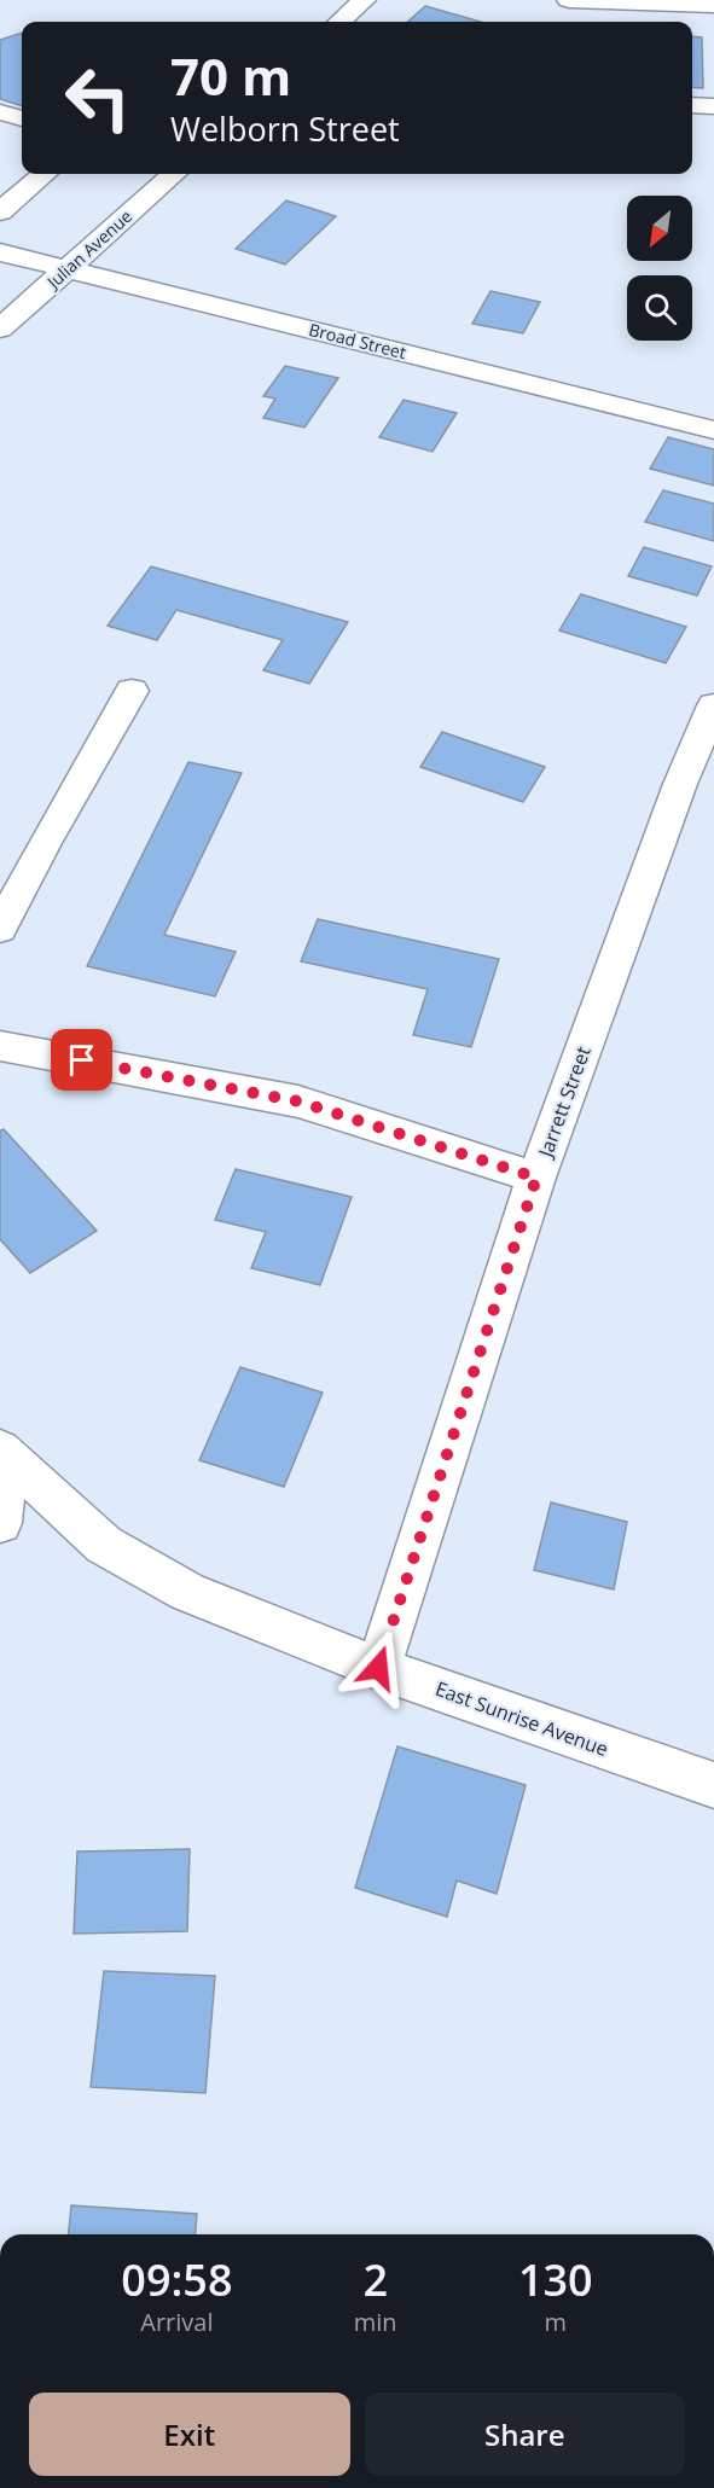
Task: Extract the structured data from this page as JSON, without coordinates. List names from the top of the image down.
{
  "streets": {
    "street": [
      "Julian Avenue",
      "Broad Street",
      "Jarrett Street",
      "East Sunrise Avenue"
    ]
  },
  "crossings": [
    ["Julian Avenue", "Broad Street"],
    ["Jarrett Street", "East Sunrise Avenue"]
  ],
  "north": "bottom left",
  "page": {
    "turn": ["70 m", "Welborn Street"],
    "eta": [
      "09:58",
      "Arrival",
      "2",
      "min",
      "130",
      "m"
    ],
    "buttons": ["Exit", "Share"]
  }
}
